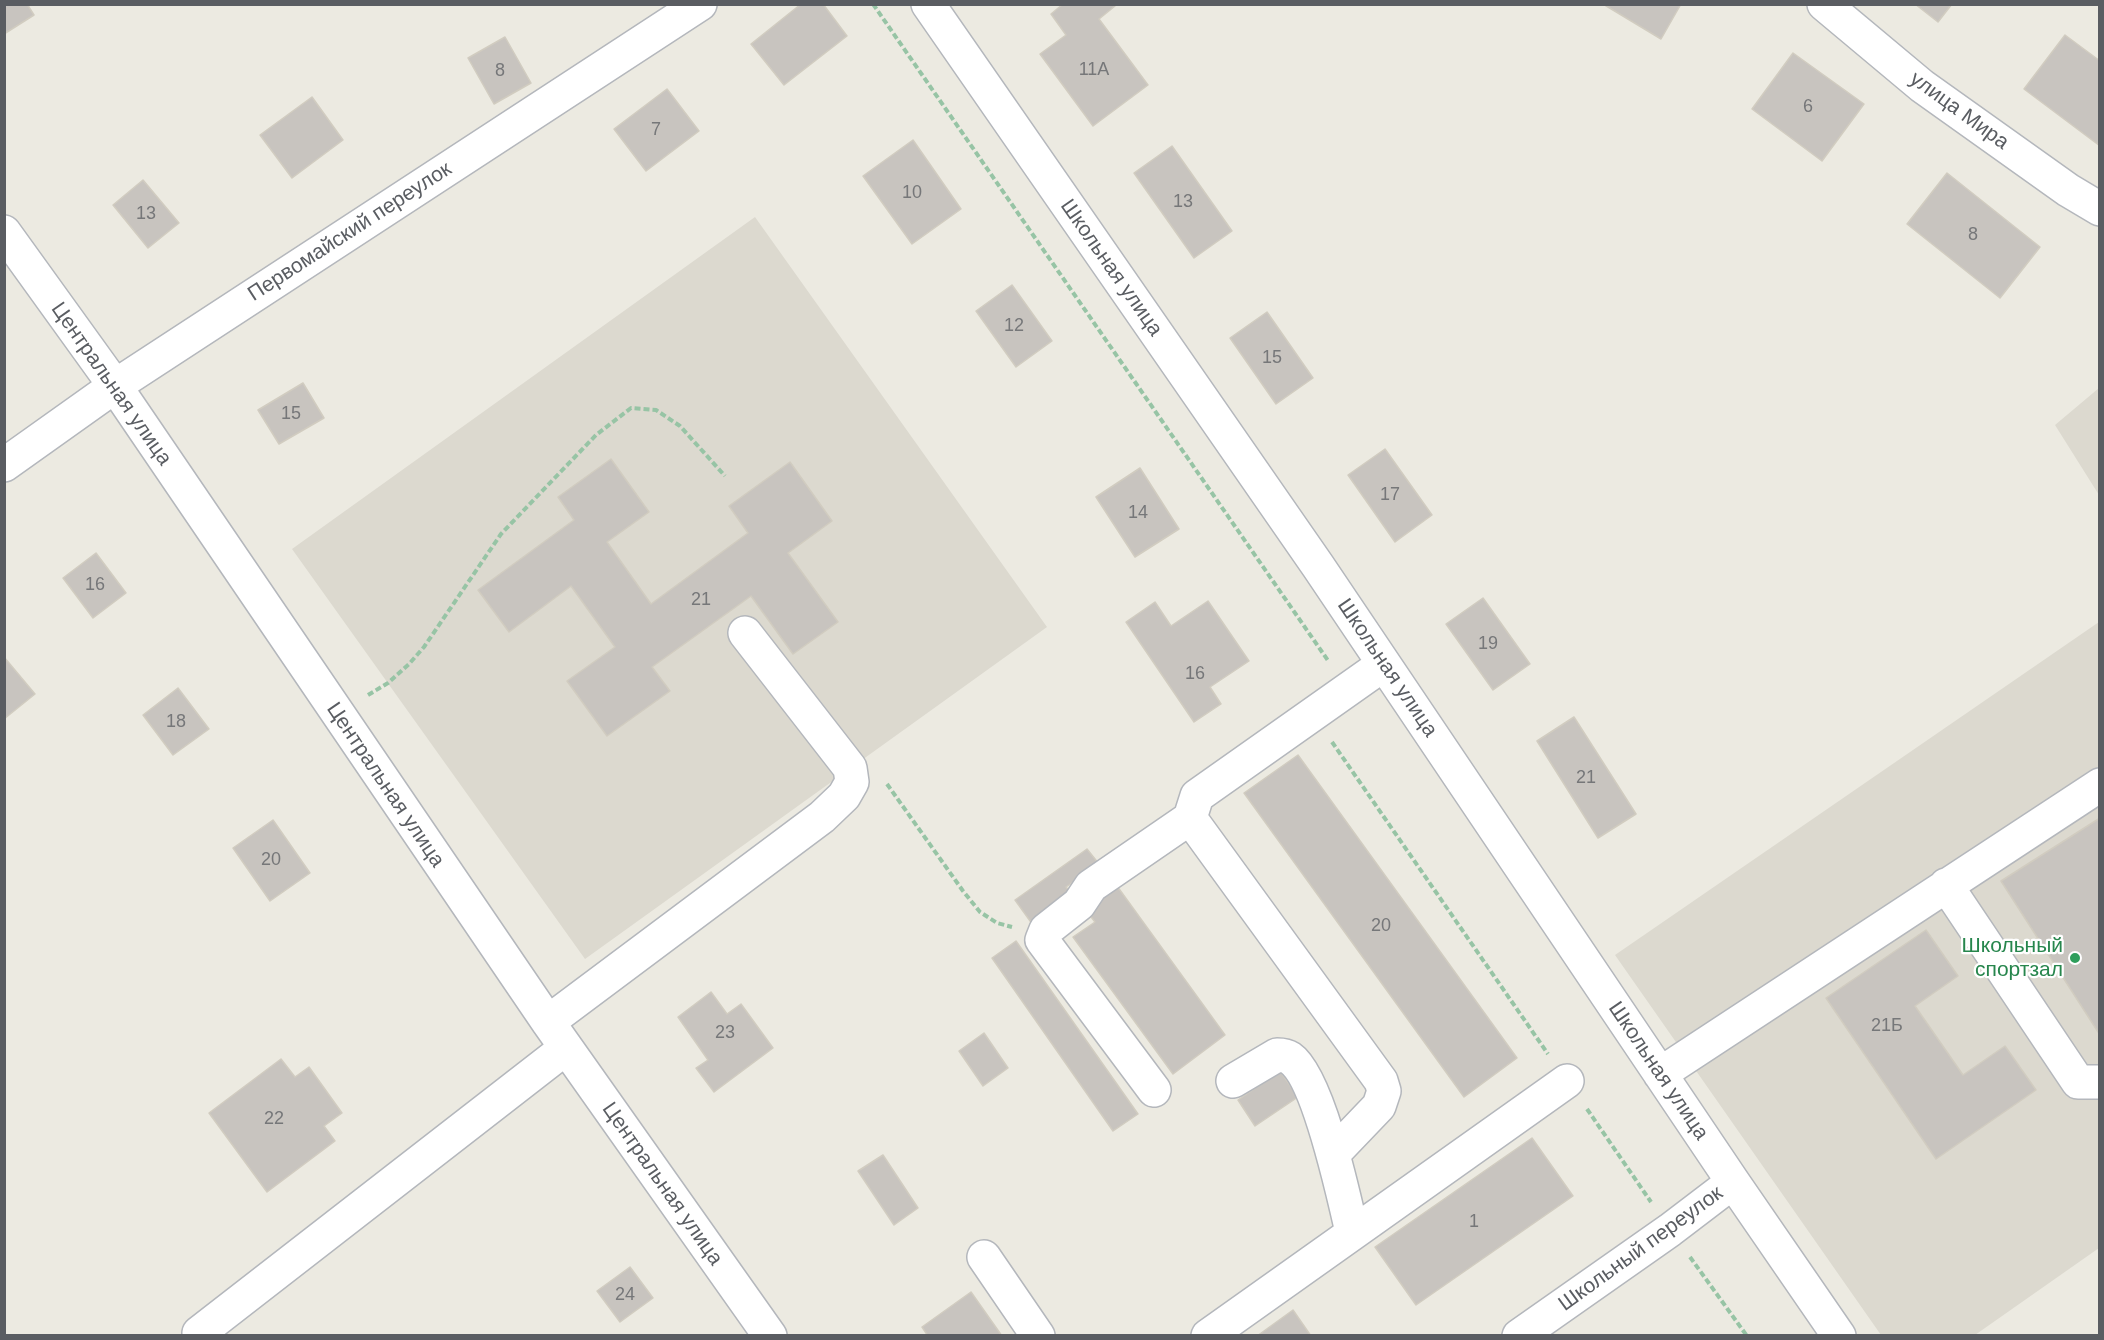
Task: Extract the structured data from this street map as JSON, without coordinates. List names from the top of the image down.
{
  "streets": {
    "street": [
      "улица Мира",
      "Первомайский переулок",
      "Школьная улица",
      "Центральная улица",
      "Школьный переулок"
    ]
  },
  "crossings": [
    ["Первомайский переулок", "Центральная улица"],
    ["Школьная улица", "Школьный переулок"]
  ],
  "places": ["Школьный спортзал"],
  "house_numbers": [
    "11А",
    "8",
    "6",
    "7",
    "10",
    "13",
    "13",
    "8",
    "12",
    "15",
    "15",
    "17",
    "14",
    "16",
    "21",
    "19",
    "16",
    "18",
    "21",
    "20",
    "20",
    "21Б",
    "23",
    "22",
    "1",
    "24"
  ]
}
